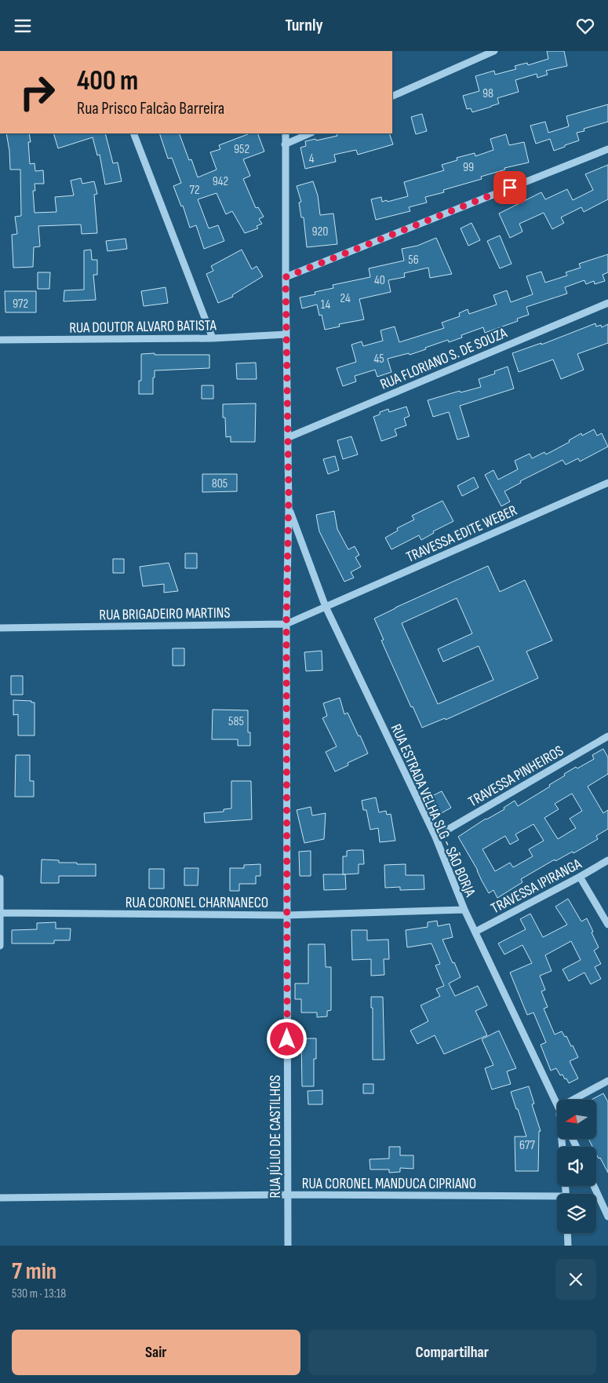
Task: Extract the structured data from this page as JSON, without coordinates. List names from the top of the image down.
{
  "streets": {
    "street": [
      "RUA DOUTOR ALVARO BATISTA",
      "RUA FLORIANO S. DE SOUZA",
      "TRAVESSA EDITE WEBER",
      "RUA BRIGADEIRO MARTINS",
      "TRAVESSA PINHEIROS",
      "RUA ESTRADA VELHA SLG - SÃO BORJA",
      "TRAVESSA IPIRANGA",
      "RUA CORONEL CHARNANECO",
      "RUA JÚLIO DE CASTILHOS",
      "RUA CORONEL MANDUCA CIPRIANO"
    ]
  },
  "crossings": [
    ["RUA DOUTOR ALVARO BATISTA", "RUA JÚLIO DE CASTILHOS"],
    ["RUA FLORIANO S. DE SOUZA", "RUA JÚLIO DE CASTILHOS"],
    ["TRAVESSA EDITE WEBER", "RUA BRIGADEIRO MARTINS"],
    ["TRAVESSA EDITE WEBER", "RUA ESTRADA VELHA SLG - SÃO BORJA"],
    ["RUA BRIGADEIRO MARTINS", "RUA ESTRADA VELHA SLG - SÃO BORJA"],
    ["RUA BRIGADEIRO MARTINS", "RUA JÚLIO DE CASTILHOS"],
    ["TRAVESSA PINHEIROS", "RUA ESTRADA VELHA SLG - SÃO BORJA"],
    ["RUA ESTRADA VELHA SLG - SÃO BORJA", "TRAVESSA IPIRANGA"],
    ["RUA ESTRADA VELHA SLG - SÃO BORJA", "RUA CORONEL CHARNANECO"],
    ["RUA ESTRADA VELHA SLG - SÃO BORJA", "RUA JÚLIO DE CASTILHOS"],
    ["RUA CORONEL CHARNANECO", "RUA JÚLIO DE CASTILHOS"],
    ["RUA JÚLIO DE CASTILHOS", "RUA CORONEL MANDUCA CIPRIANO"]
  ],
  "house_numbers": [
    "98",
    "952",
    "4",
    "99",
    "942",
    "72",
    "920",
    "56",
    "40",
    "24",
    "972",
    "14",
    "45",
    "805",
    "585",
    "677"
  ],
  "north": "left",
  "page": {
    "header": "Turnly",
    "turn": ["400 m", "Rua Prisco Falcão Barreira"],
    "heading": ["7 min", "530 m · 13:18"],
    "buttons": ["Sair", "Compartilhar"]
  }
}
